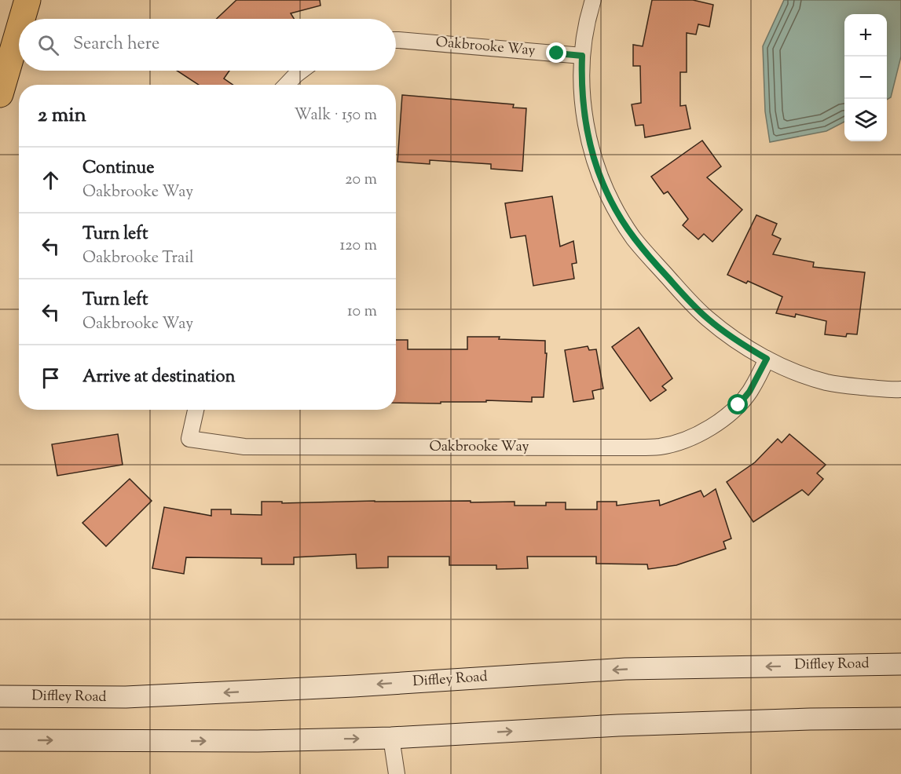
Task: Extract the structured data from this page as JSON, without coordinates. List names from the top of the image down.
{
  "streets": {
    "main road": ["Diffley Road"],
    "street": ["Oakbrooke Way"]
  },
  "page": {
    "map_buttons": ["+", "−"],
    "search": "Search here",
    "heading": ["2 min", "Walk · 150 m"],
    "list": [
      ["Continue", "Oakbrooke Way", "20 m"],
      ["Turn left", "Oakbrooke Trail", "120 m"],
      ["Turn left", "Oakbrooke Way", "10 m"],
      "Arrive at destination"
    ]
  }
}
